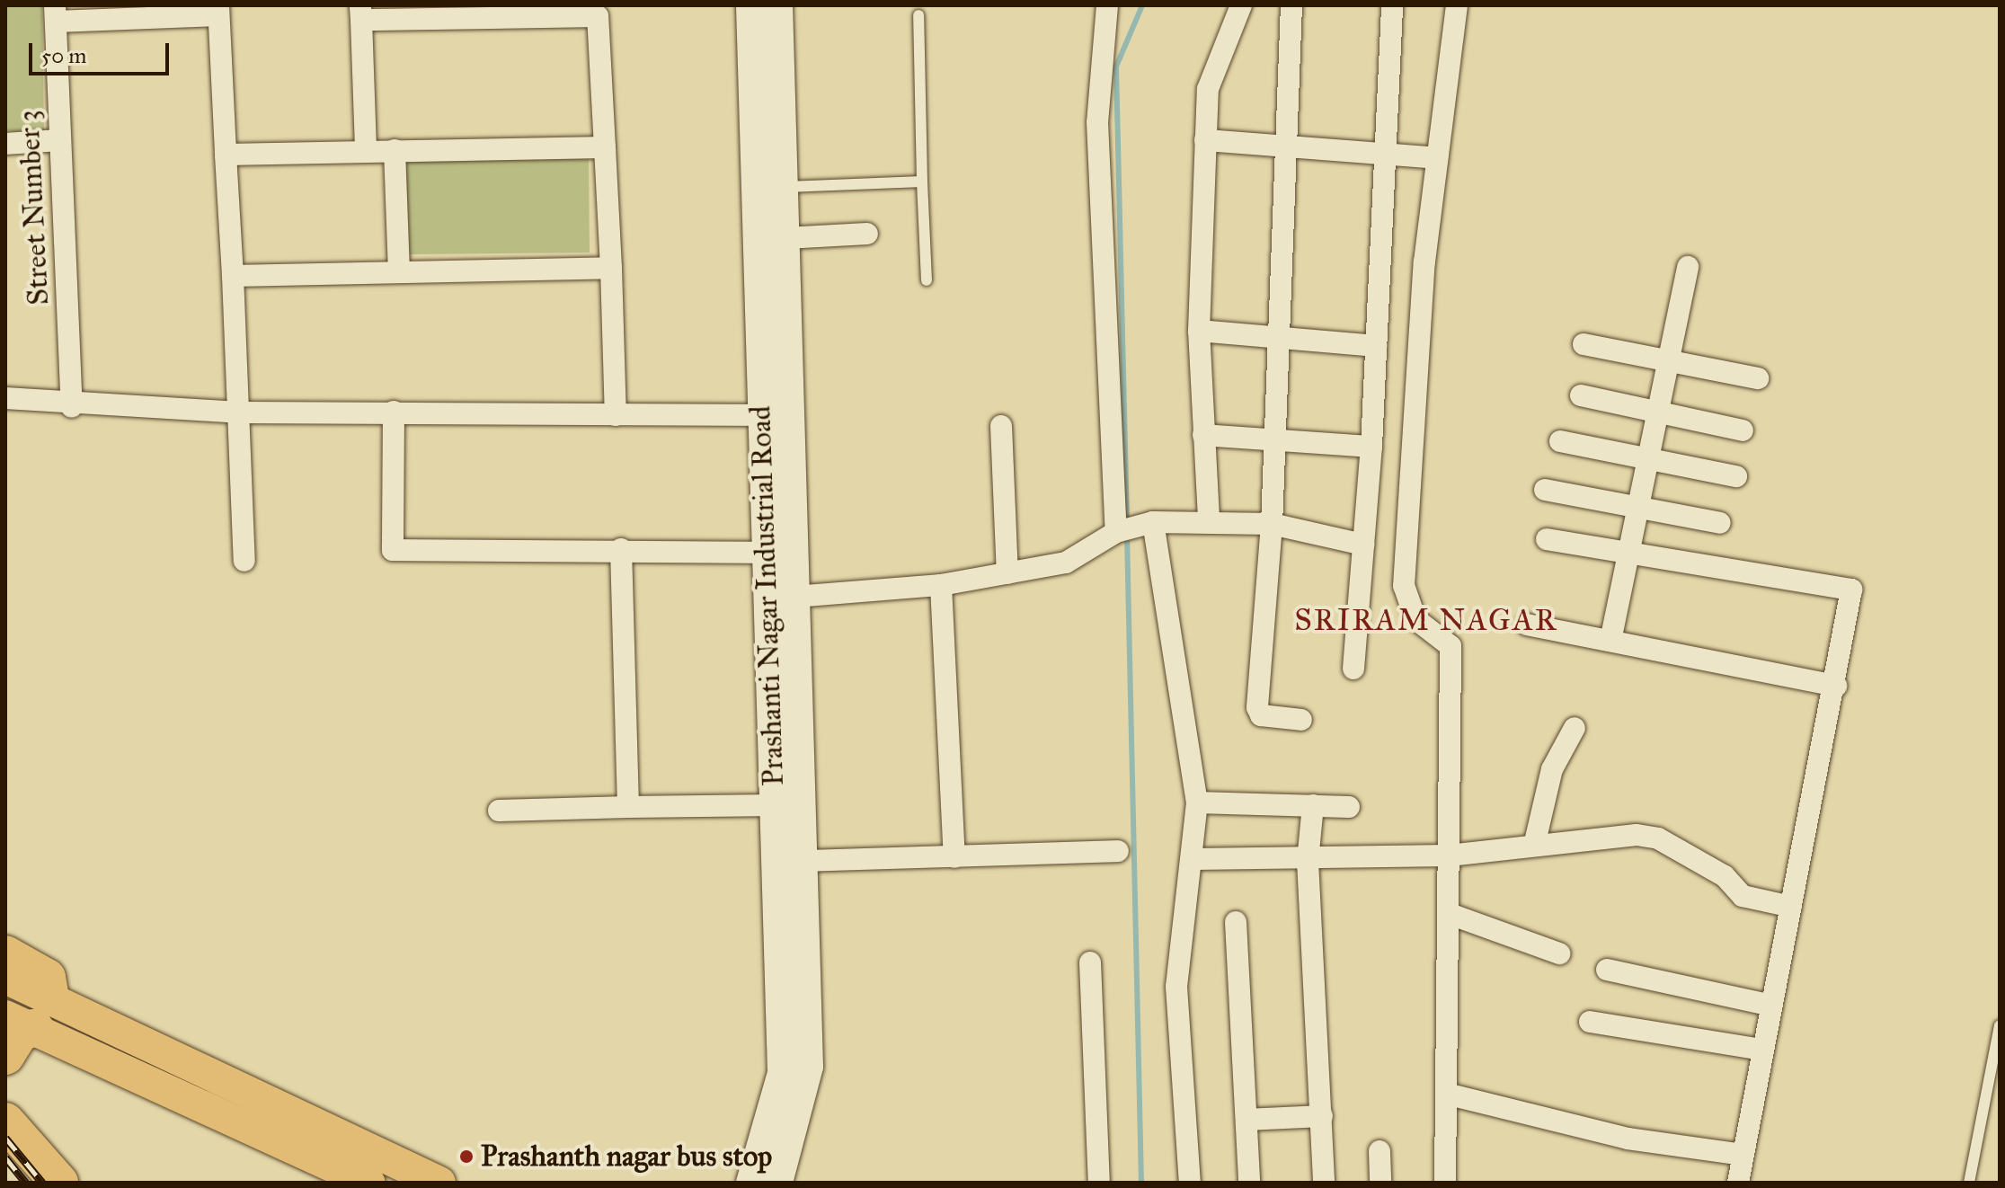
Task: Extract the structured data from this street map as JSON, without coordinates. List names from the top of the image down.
{
  "streets": {
    "street": ["Street Number 3", "Prashanti Nagar Industrial Road"]
  },
  "districts": ["SRIRAM NAGAR"],
  "places": ["Prashanth nagar bus stop"],
  "scale_bar": "50 m"
}
